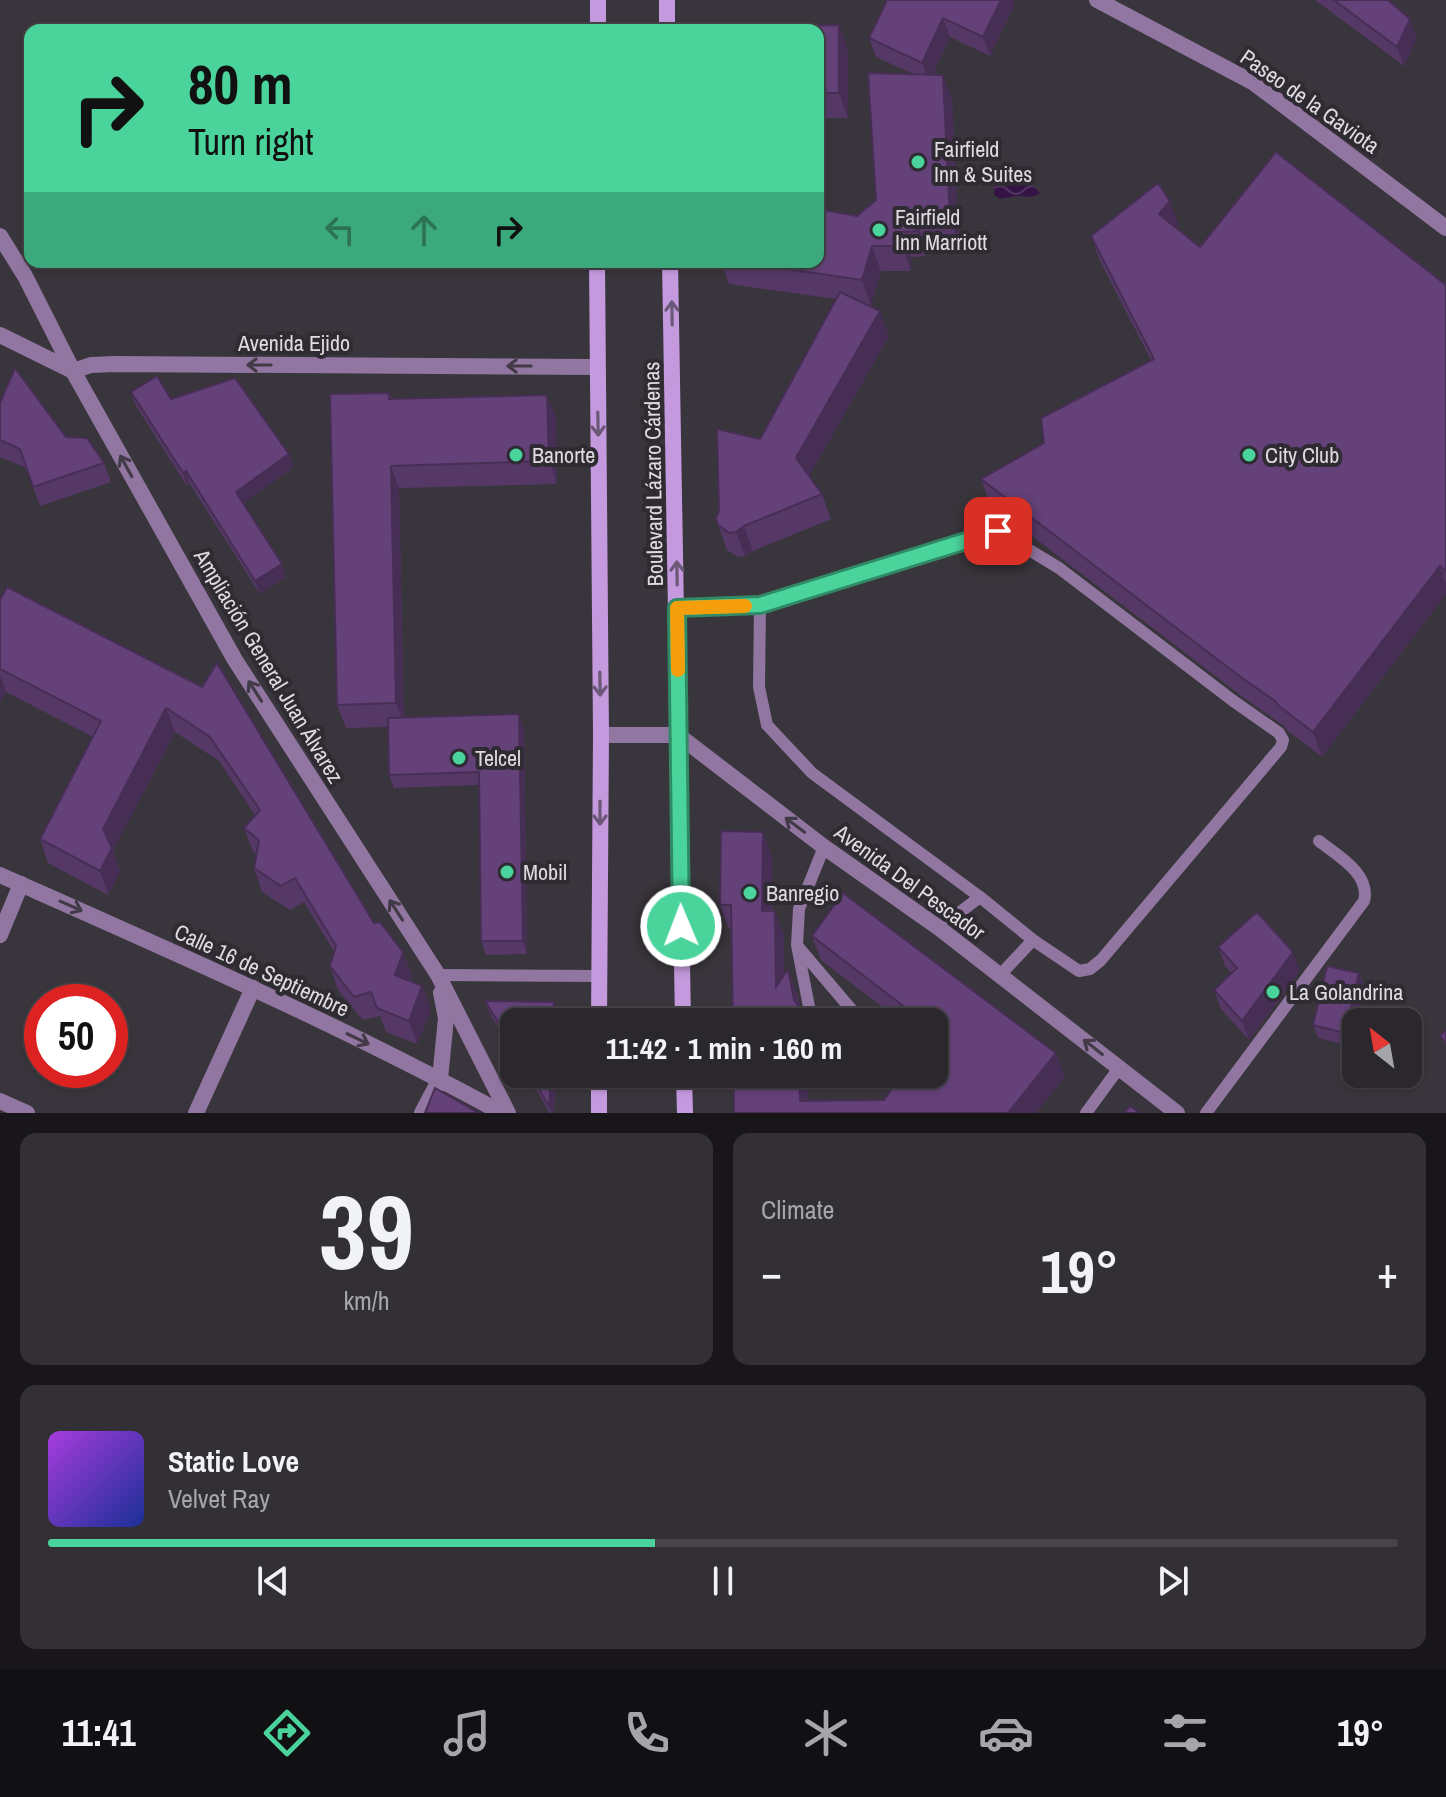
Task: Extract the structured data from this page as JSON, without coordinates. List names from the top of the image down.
{
  "streets": {
    "main road": ["Boulevard Lázaro Cárdenas"],
    "street": [
      "Paseo de la Gaviota",
      "Avenida Ejido",
      "Ampliación General Juan Álvarez",
      "Avenida Del Pescador",
      "Calle 16 de Septiembre"
    ]
  },
  "crossings": [
    ["Avenida Ejido", "Ampliación General Juan Álvarez"],
    ["Boulevard Lázaro Cárdenas", "Avenida Del Pescador"]
  ],
  "one_way": [
    "Avenida Ejido",
    "Ampliación General Juan Álvarez",
    "Avenida Del Pescador",
    "Calle 16 de Septiembre"
  ],
  "places": [
    "Fairfield Inn & Suites",
    "Fairfield Inn Marriott",
    "Banorte",
    "City Club",
    "Telcel",
    "Mobil",
    "Banregio",
    "La Golandrina"
  ],
  "north": "top left",
  "page": {
    "turn": ["80 m", "Turn right"],
    "limit": "50",
    "trip": "11:42 · 1 min · 160 m",
    "tile": [
      ["39", "km/h"],
      "Climate"
    ],
    "heat": ["−", "19°", "+"],
    "song": ["Static Love", "Velvet Ray"],
    "tabs": ["11:41", "19°"]
  }
}
